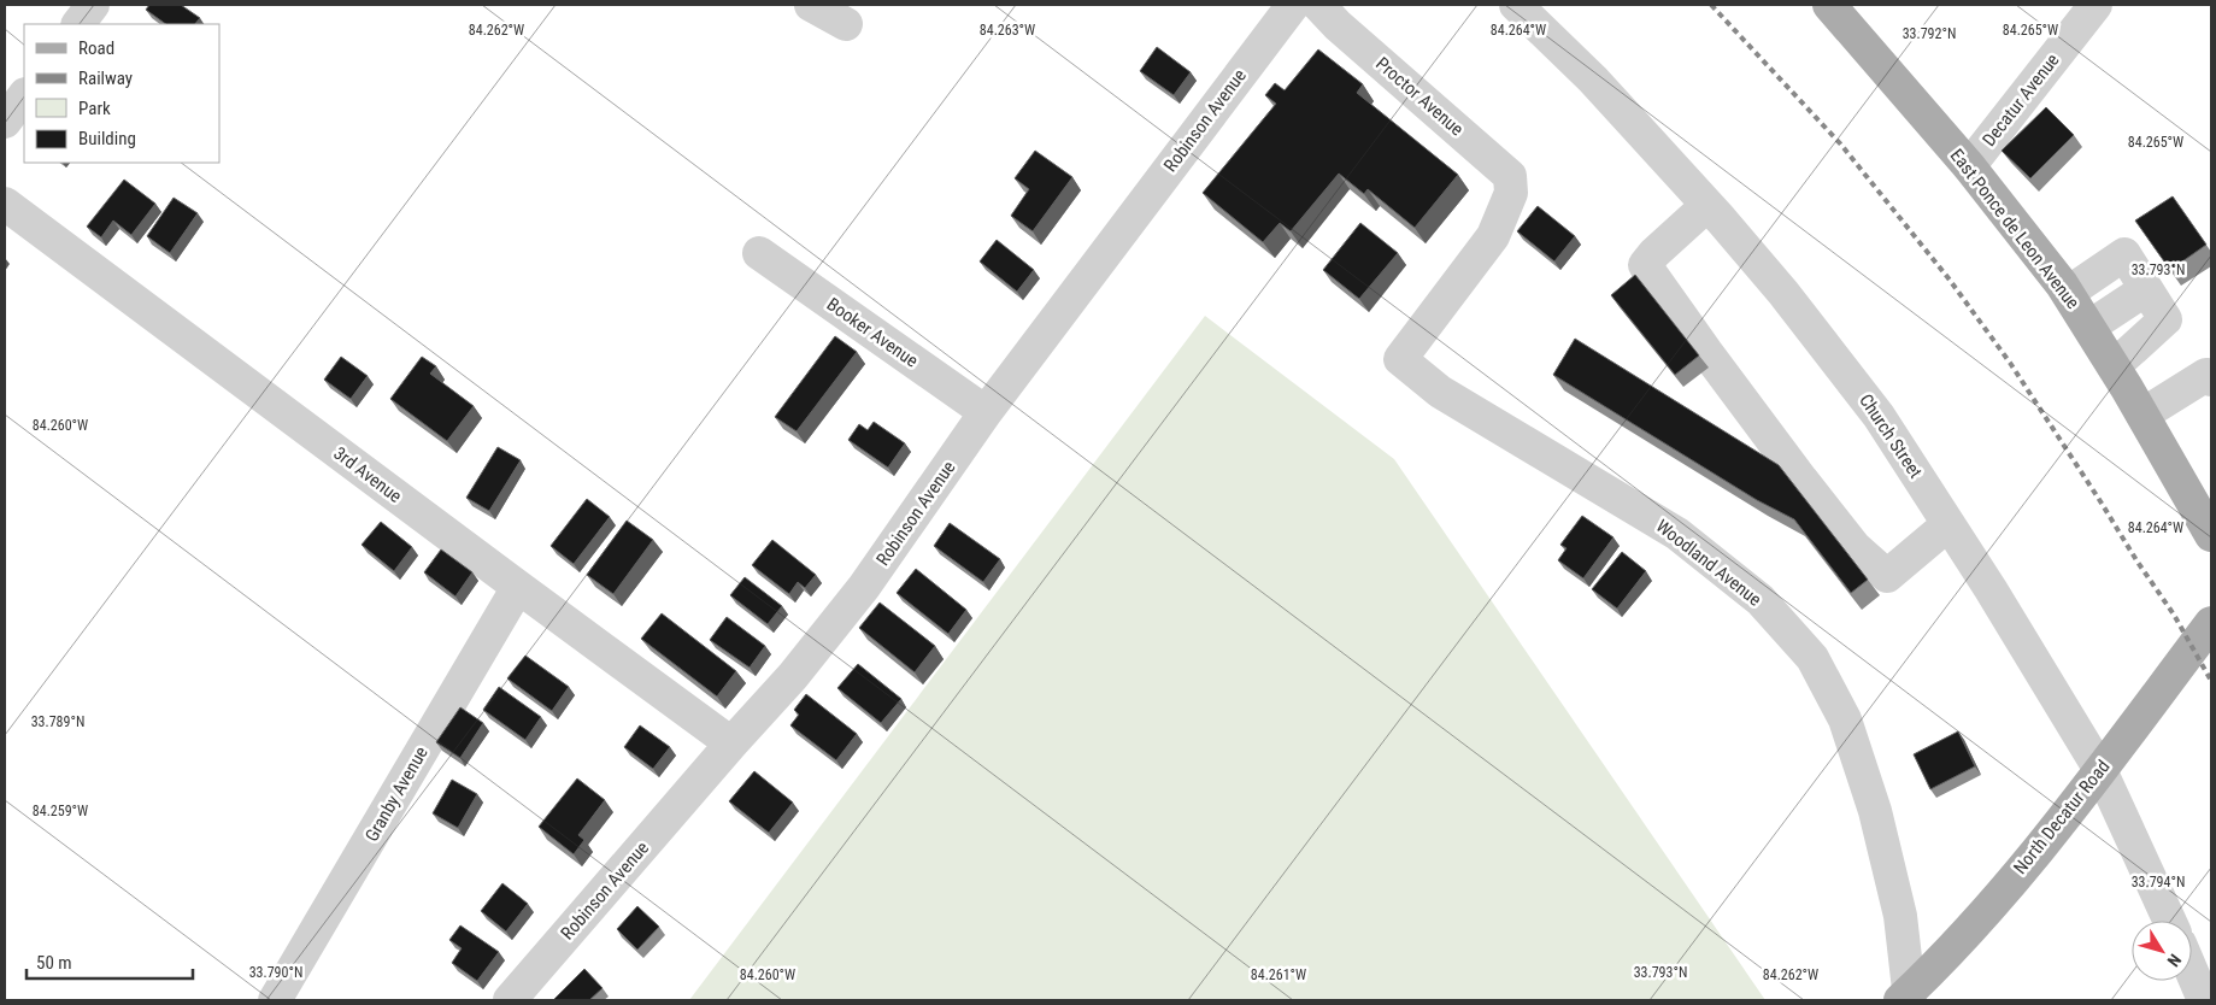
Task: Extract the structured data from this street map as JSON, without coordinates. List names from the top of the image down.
{
  "streets": {
    "main road": ["East Ponce de Leon Avenue", "North Decatur Road"],
    "street": [
      "Proctor Avenue",
      "Decatur Avenue",
      "Robinson Avenue",
      "Booker Avenue",
      "Church Street",
      "3rd Avenue",
      "Woodland Avenue",
      "Granby Avenue"
    ]
  },
  "crossings": [
    ["Proctor Avenue", "Woodland Avenue"],
    ["Decatur Avenue", "East Ponce de Leon Avenue"],
    ["Robinson Avenue", "Booker Avenue"],
    ["Robinson Avenue", "3rd Avenue"],
    ["Church Street", "North Decatur Road"],
    ["3rd Avenue", "Granby Avenue"],
    ["Woodland Avenue", "North Decatur Road"]
  ],
  "legend": [
    "Road",
    "Railway",
    "Park",
    "Building"
  ],
  "scale_bar": "50 m",
  "north": "bottom right",
  "coordinates": [
    "84.262°W",
    "84.263°W",
    "84.265°W",
    "84.264°W",
    "33.792°N",
    "33.793°N",
    "84.260°W",
    "33.789°N",
    "84.259°W",
    "33.794°N",
    "33.790°N",
    "84.261°W"
  ]
}
